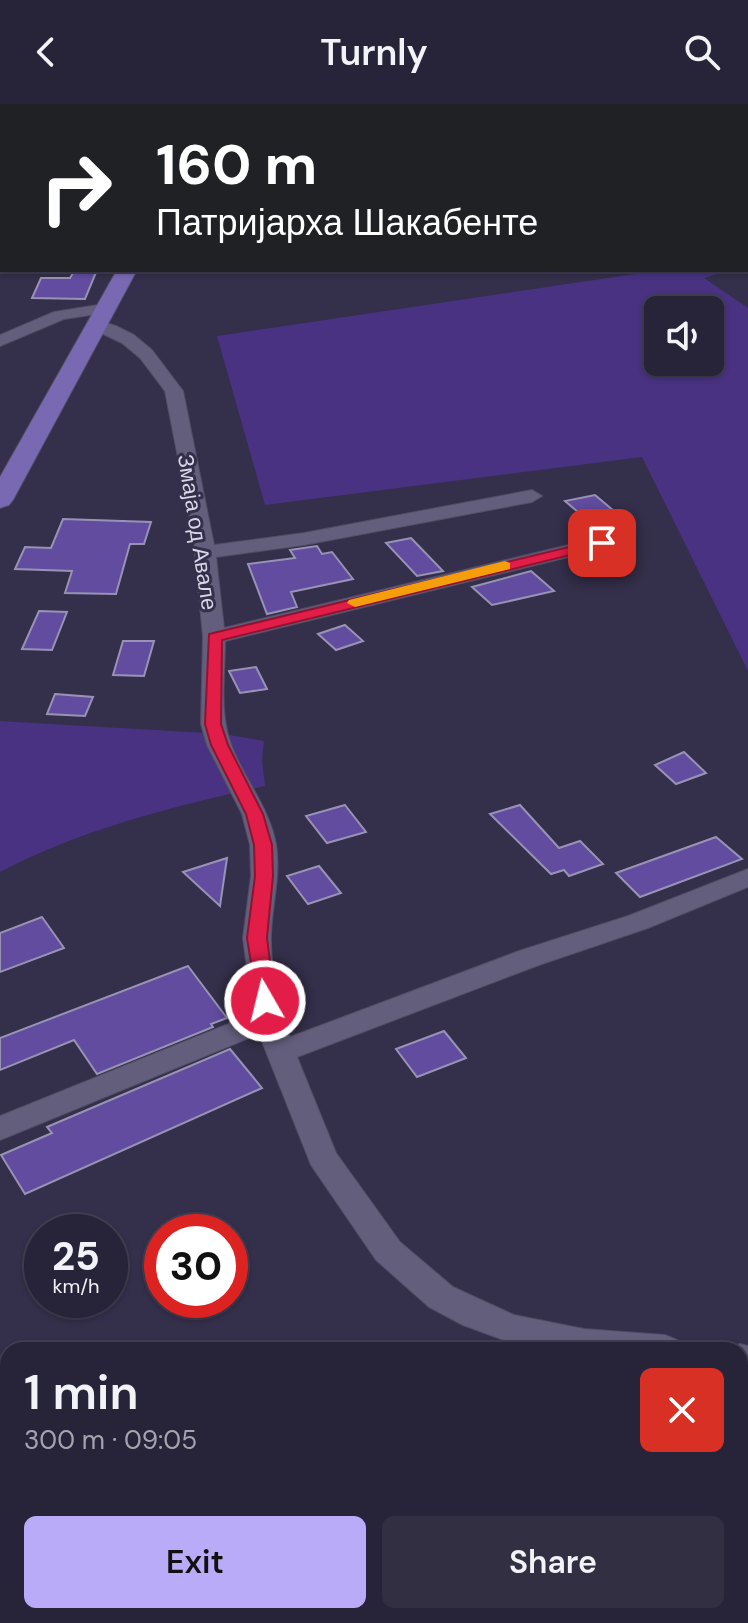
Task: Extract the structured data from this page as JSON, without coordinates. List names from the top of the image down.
{
  "streets": {
    "street": ["Змаја од Авале"]
  },
  "page": {
    "header": "Turnly",
    "turn": ["160 m", "Патријарха Шакабенте"],
    "speed": "25 km/h",
    "limit": "30",
    "heading": ["1 min", "300 m · 09:05"],
    "buttons": ["Exit", "Share"]
  }
}
